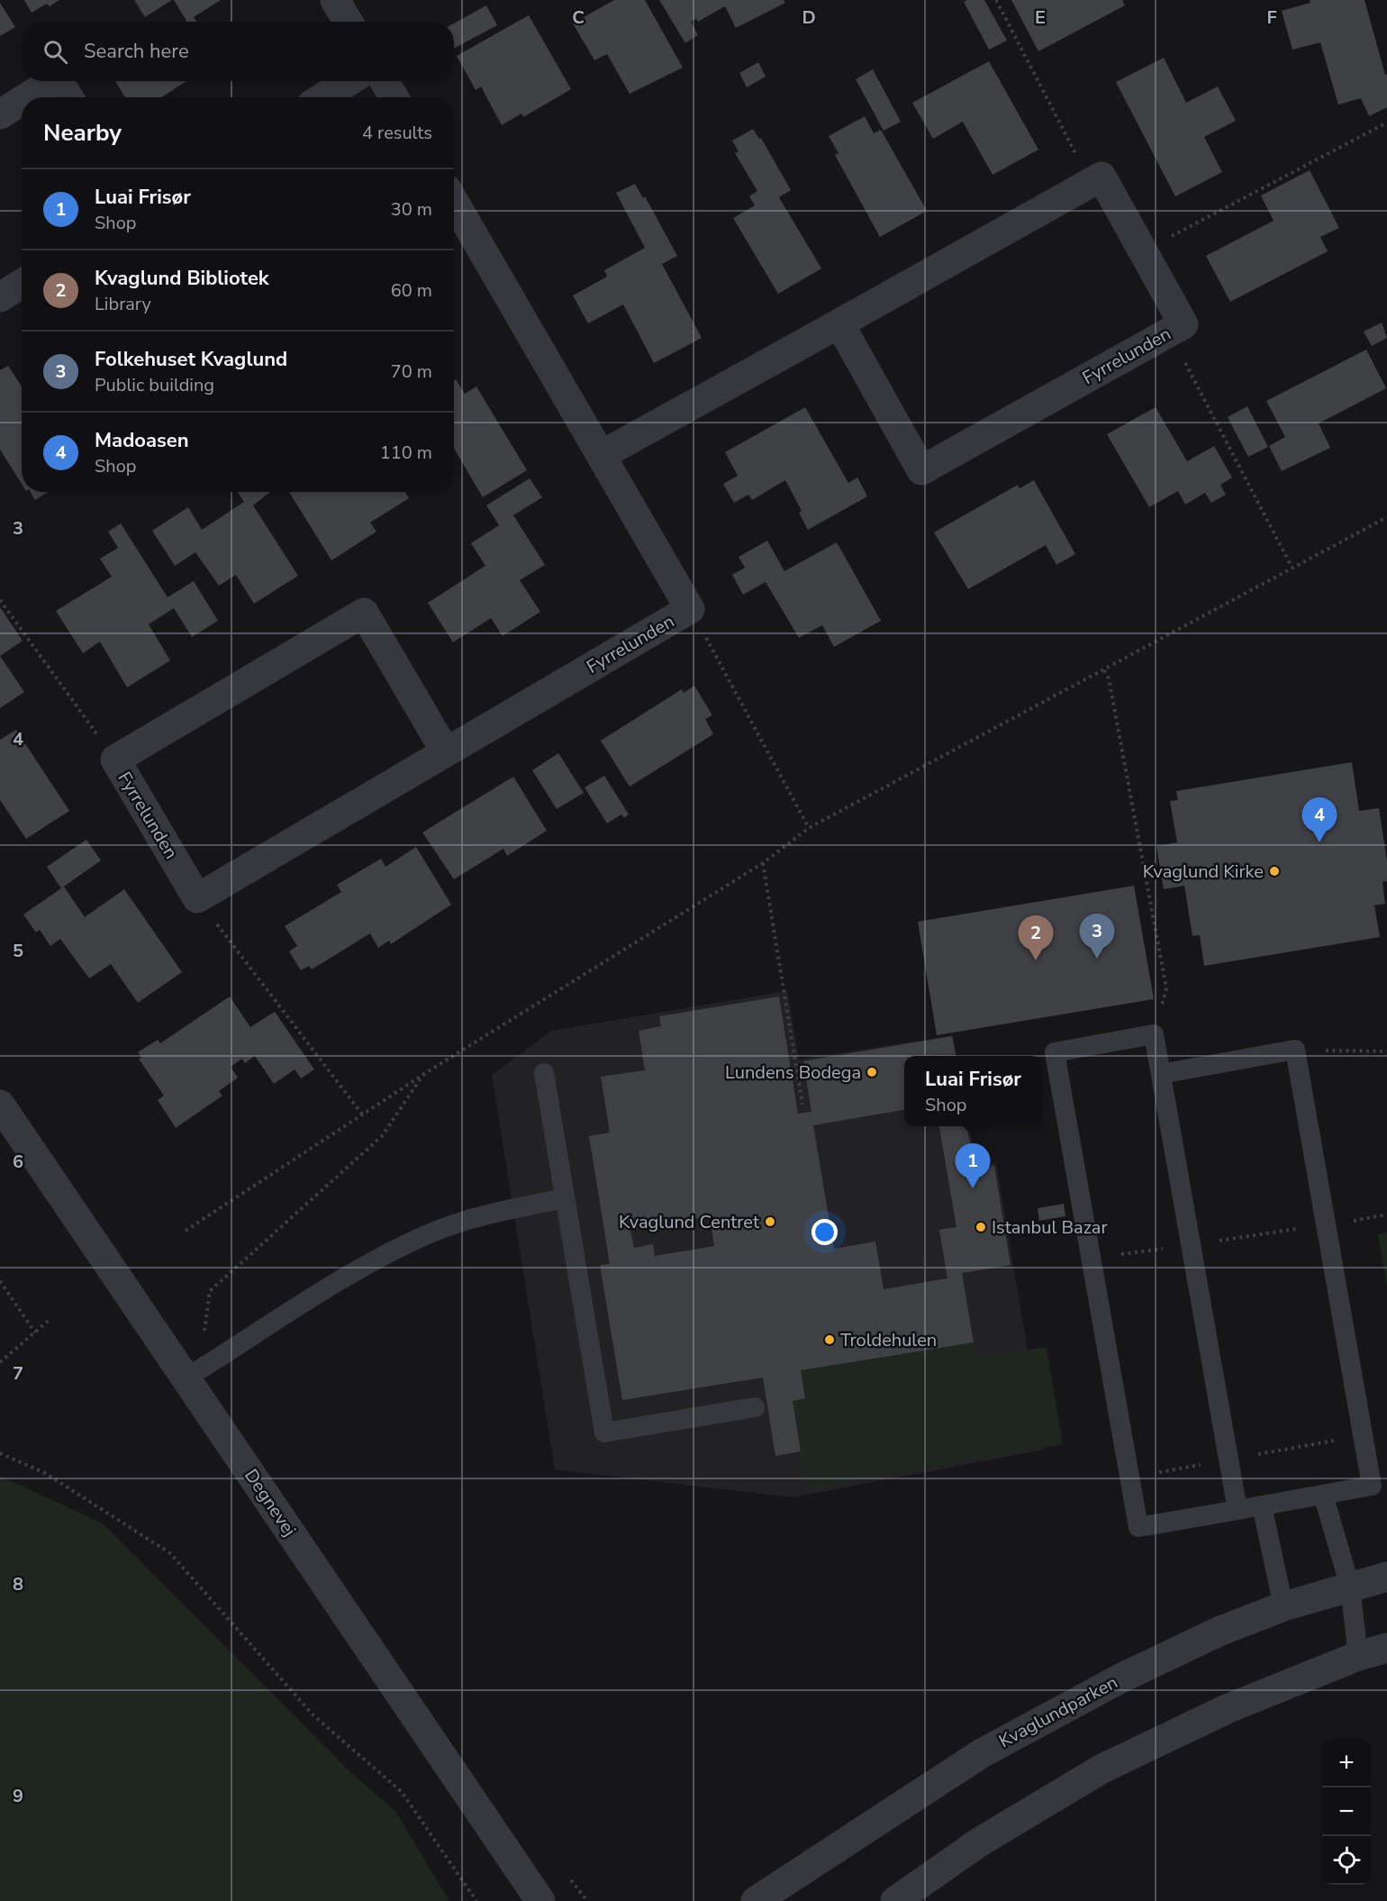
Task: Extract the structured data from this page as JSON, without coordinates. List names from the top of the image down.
{
  "streets": {
    "street": ["Fyrrelunden", "Degnevej", "Kvaglundparken"]
  },
  "places": [
    "Kvaglund Kirke",
    "Lundens Bodega",
    "Kvaglund Centret",
    "Istanbul Bazar",
    "Troldehulen"
  ],
  "page": {
    "search": "Search here",
    "heading": ["Nearby", "4 results"],
    "list": [
      {
        "mark": "1",
        "name": "Luai Frisør",
        "note": "Shop",
        "value": "30 m"
      },
      {
        "mark": "2",
        "name": "Kvaglund Bibliotek",
        "note": "Library",
        "value": "60 m"
      },
      {
        "mark": "3",
        "name": "Folkehuset Kvaglund",
        "note": "Public building",
        "value": "70 m"
      },
      {
        "mark": "4",
        "name": "Madoasen",
        "note": "Shop",
        "value": "110 m"
      }
    ],
    "pins": [
      "4",
      "3",
      "2",
      "1"
    ],
    "popup": ["Luai Frisør", "Shop"],
    "map_buttons": ["+", "−"]
  },
  "grid": {
    "columns": [
      "C",
      "D",
      "E",
      "F"
    ],
    "rows": [
      "3",
      "4",
      "5",
      "6",
      "7",
      "8",
      "9"
    ]
  }
}
